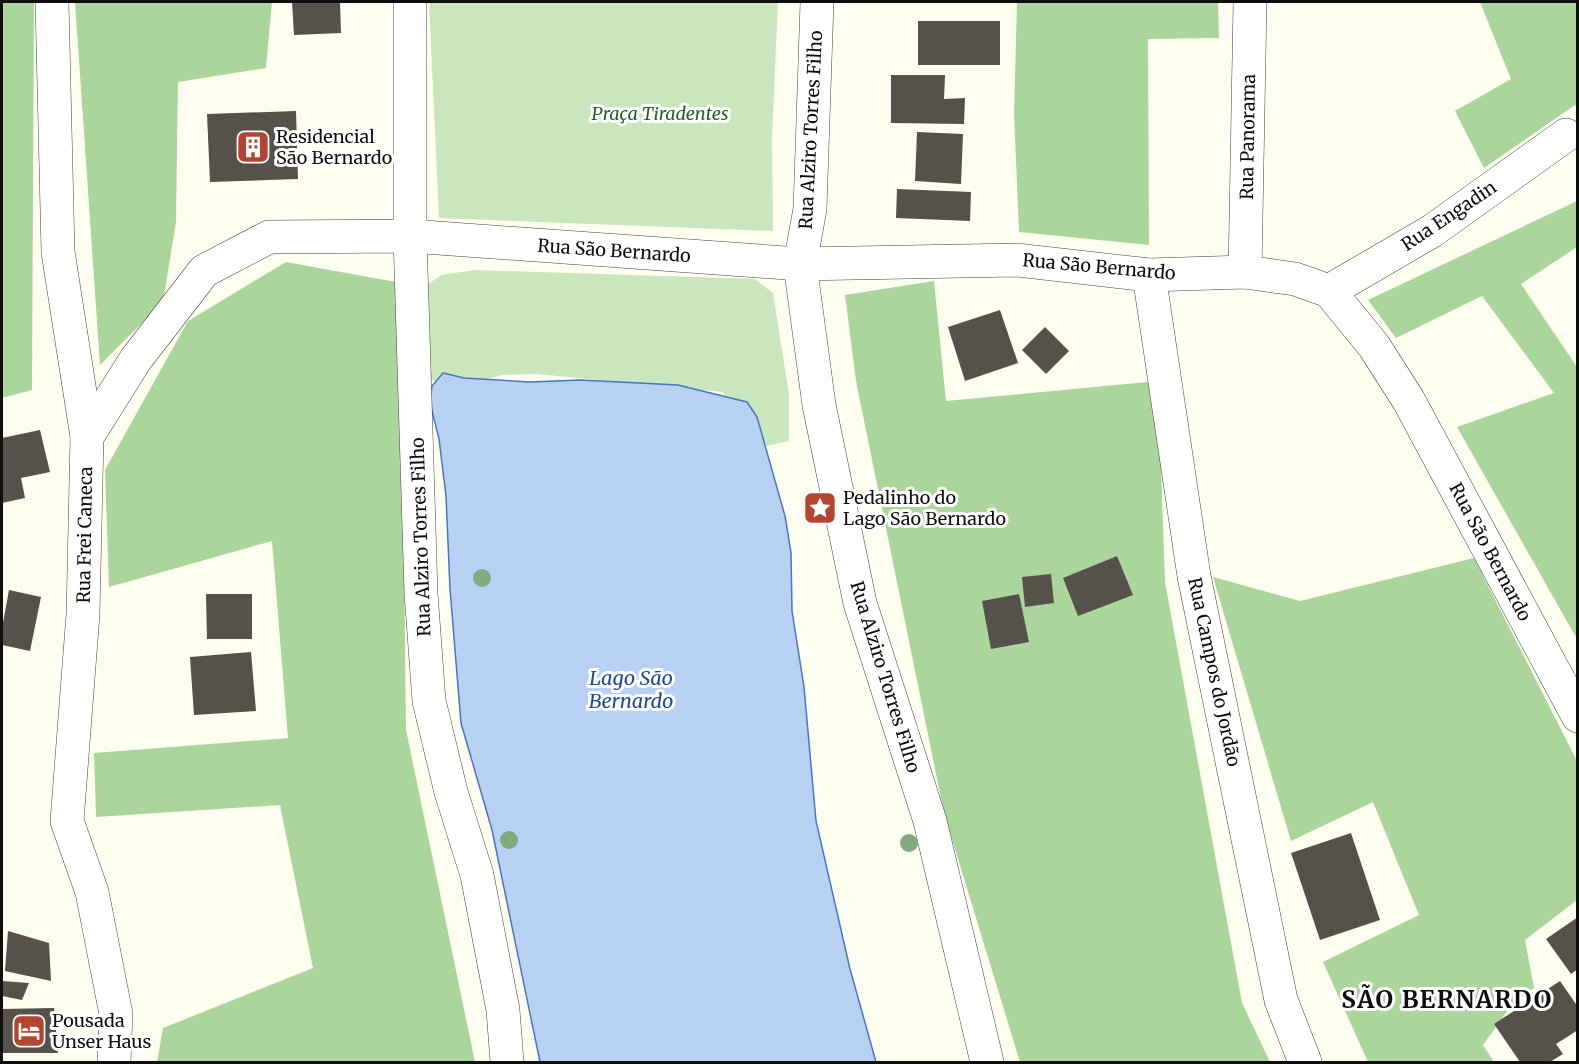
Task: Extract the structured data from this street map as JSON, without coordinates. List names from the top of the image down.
{
  "streets": {
    "street": [
      "Rua Alziro Torres Filho",
      "Rua Panorama",
      "Rua Engadin",
      "Rua São Bernardo",
      "Rua Frei Caneca",
      "Rua Campos do Jordão"
    ]
  },
  "crossings": [
    ["Rua Alziro Torres Filho", "Rua São Bernardo"],
    ["Rua Panorama", "Rua São Bernardo"],
    ["Rua Engadin", "Rua São Bernardo"],
    ["Rua São Bernardo", "Rua Frei Caneca"],
    ["Rua São Bernardo", "Rua Campos do Jordão"]
  ],
  "districts": ["SÃO BERNARDO"],
  "water": ["Lago São Bernardo"],
  "parks": ["Praça Tiradentes"],
  "places": {
    "building": ["Residencial São Bernardo"],
    "place": ["Pedalinho do Lago São Bernardo"],
    "hotel": ["Pousada Unser Haus"]
  }
}
